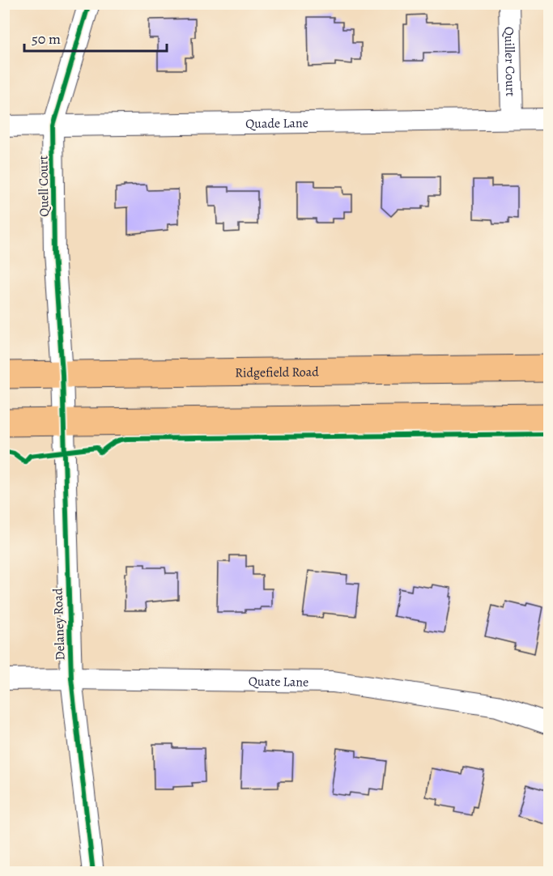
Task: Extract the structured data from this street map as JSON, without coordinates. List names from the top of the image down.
{
  "streets": {
    "main road": ["Ridgefield Road"],
    "street": [
      "Quiller Court",
      "Quade Lane",
      "Quell Court",
      "Delaney Road",
      "Quate Lane"
    ]
  },
  "crossings": [
    ["Quiller Court", "Quade Lane"],
    ["Quade Lane", "Quell Court"],
    ["Quell Court", "Ridgefield Road"],
    ["Quell Court", "Delaney Road"],
    ["Ridgefield Road", "Delaney Road"],
    ["Delaney Road", "Quate Lane"]
  ],
  "scale_bar": "50 m"
}
